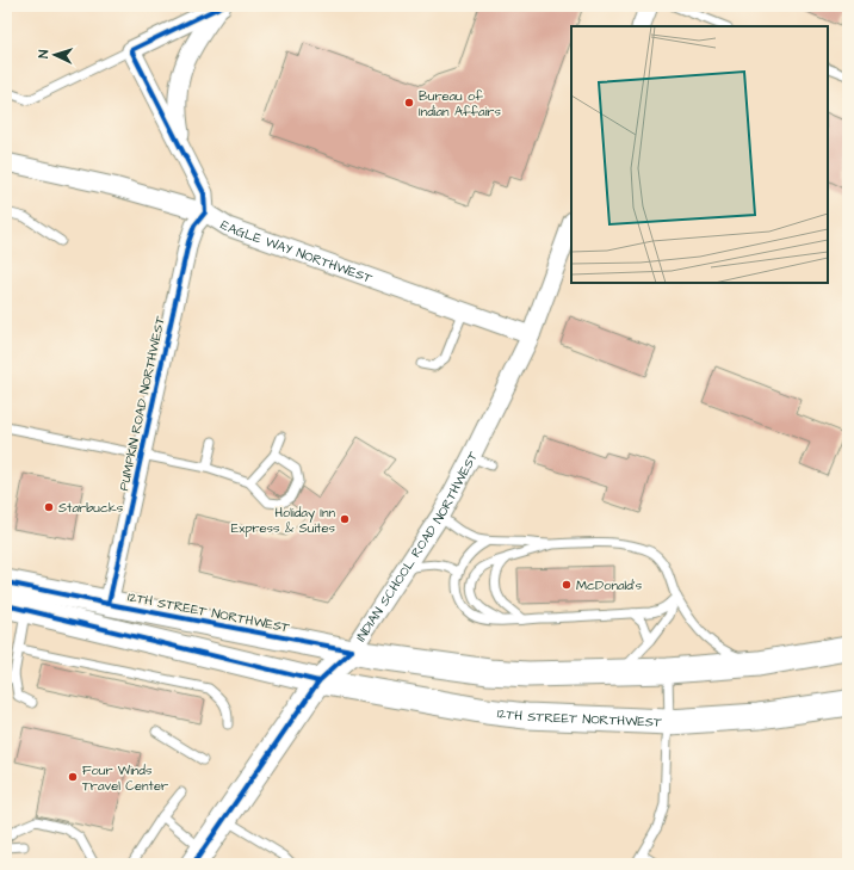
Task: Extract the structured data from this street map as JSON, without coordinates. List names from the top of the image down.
{
  "streets": {
    "main road": ["INDIAN SCHOOL ROAD NORTHWEST", "12TH STREET NORTHWEST"],
    "street": ["EAGLE WAY NORTHWEST", "PUMPKIN ROAD NORTHWEST"]
  },
  "crossings": [
    ["EAGLE WAY NORTHWEST", "PUMPKIN ROAD NORTHWEST"],
    ["EAGLE WAY NORTHWEST", "INDIAN SCHOOL ROAD NORTHWEST"],
    ["PUMPKIN ROAD NORTHWEST", "12TH STREET NORTHWEST"],
    ["INDIAN SCHOOL ROAD NORTHWEST", "12TH STREET NORTHWEST"]
  ],
  "places": [
    "Bureau of Indian Affairs",
    "Starbucks",
    "Holiday Inn Express & Suites",
    "McDonald's",
    "Four Winds Travel Center"
  ],
  "north": "left"
}
